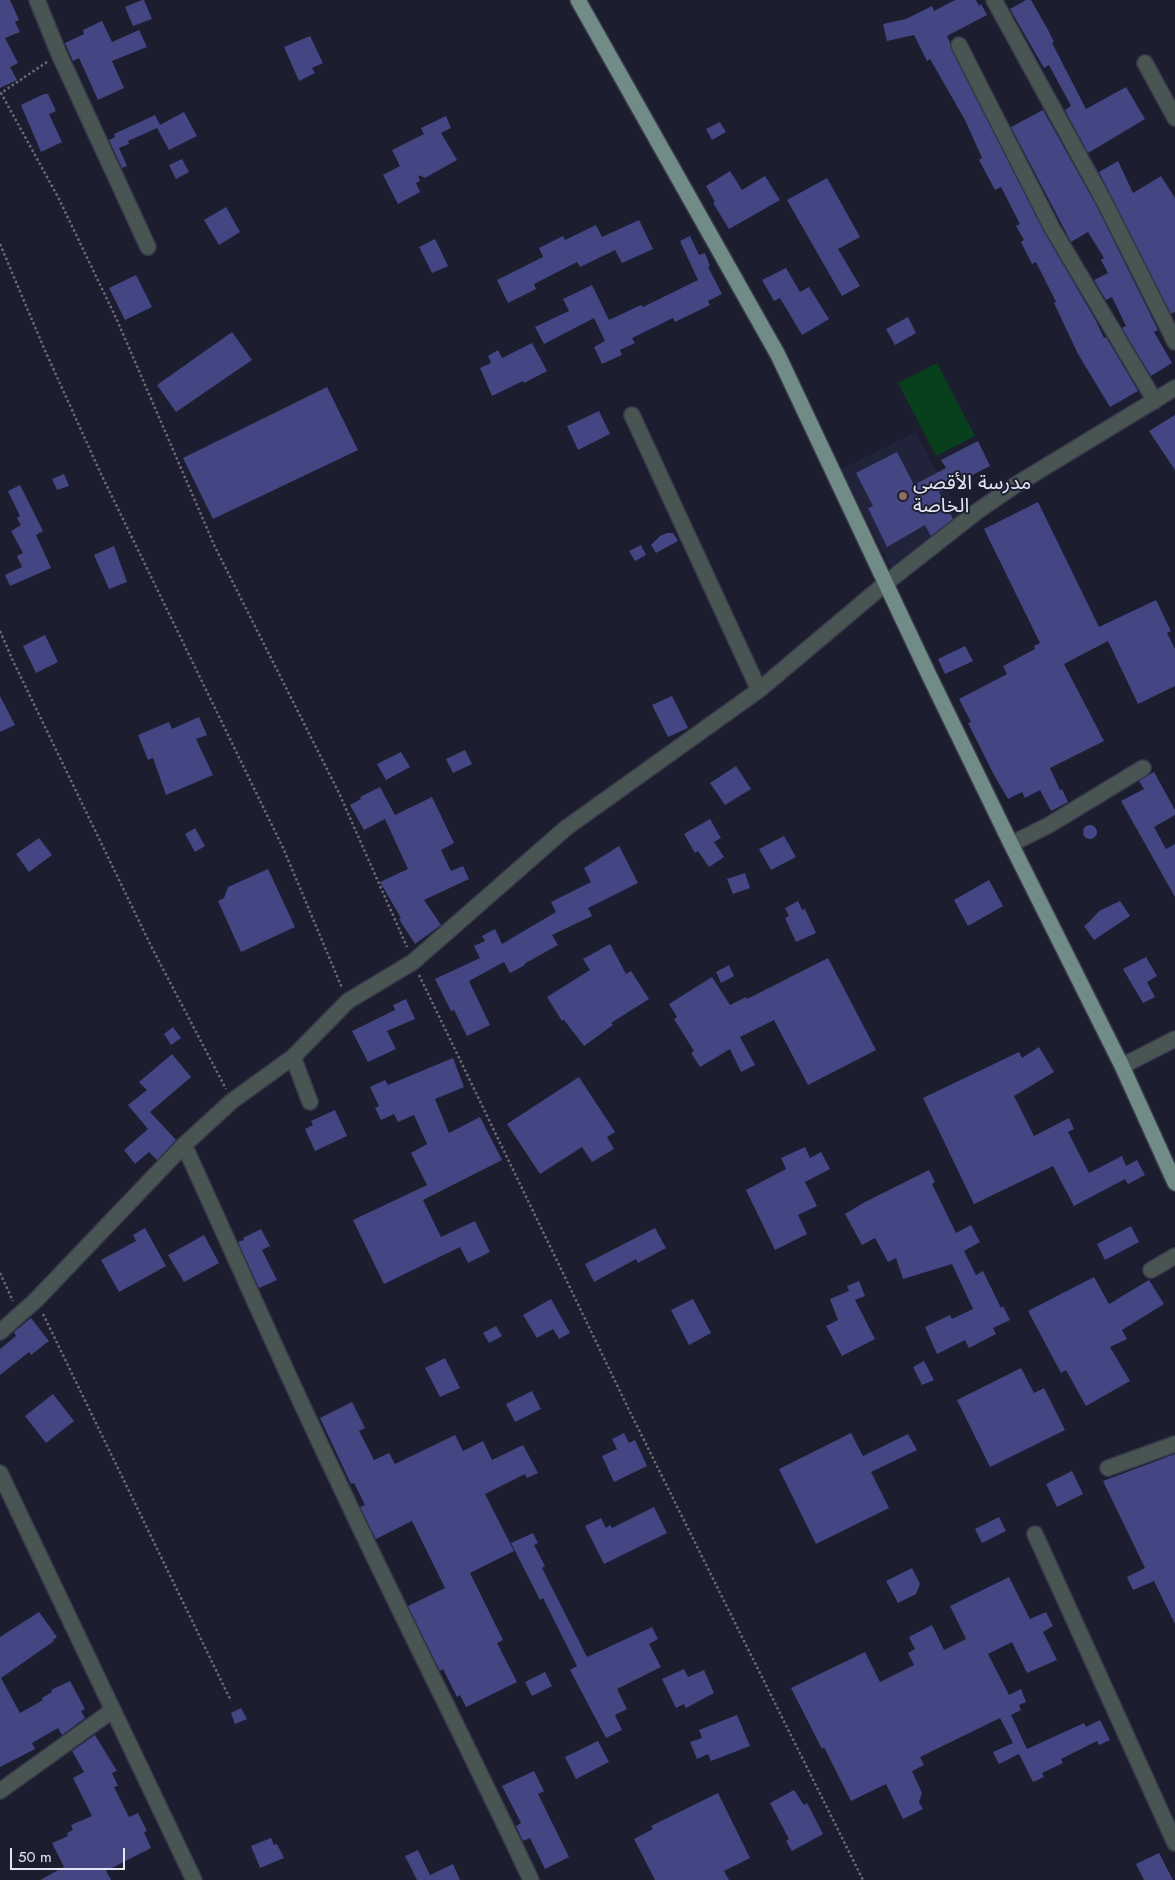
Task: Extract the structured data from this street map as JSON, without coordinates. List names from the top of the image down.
{
  "places": ["مدرسة الأقصى الخاصة"],
  "scale_bar": "50 m"
}
